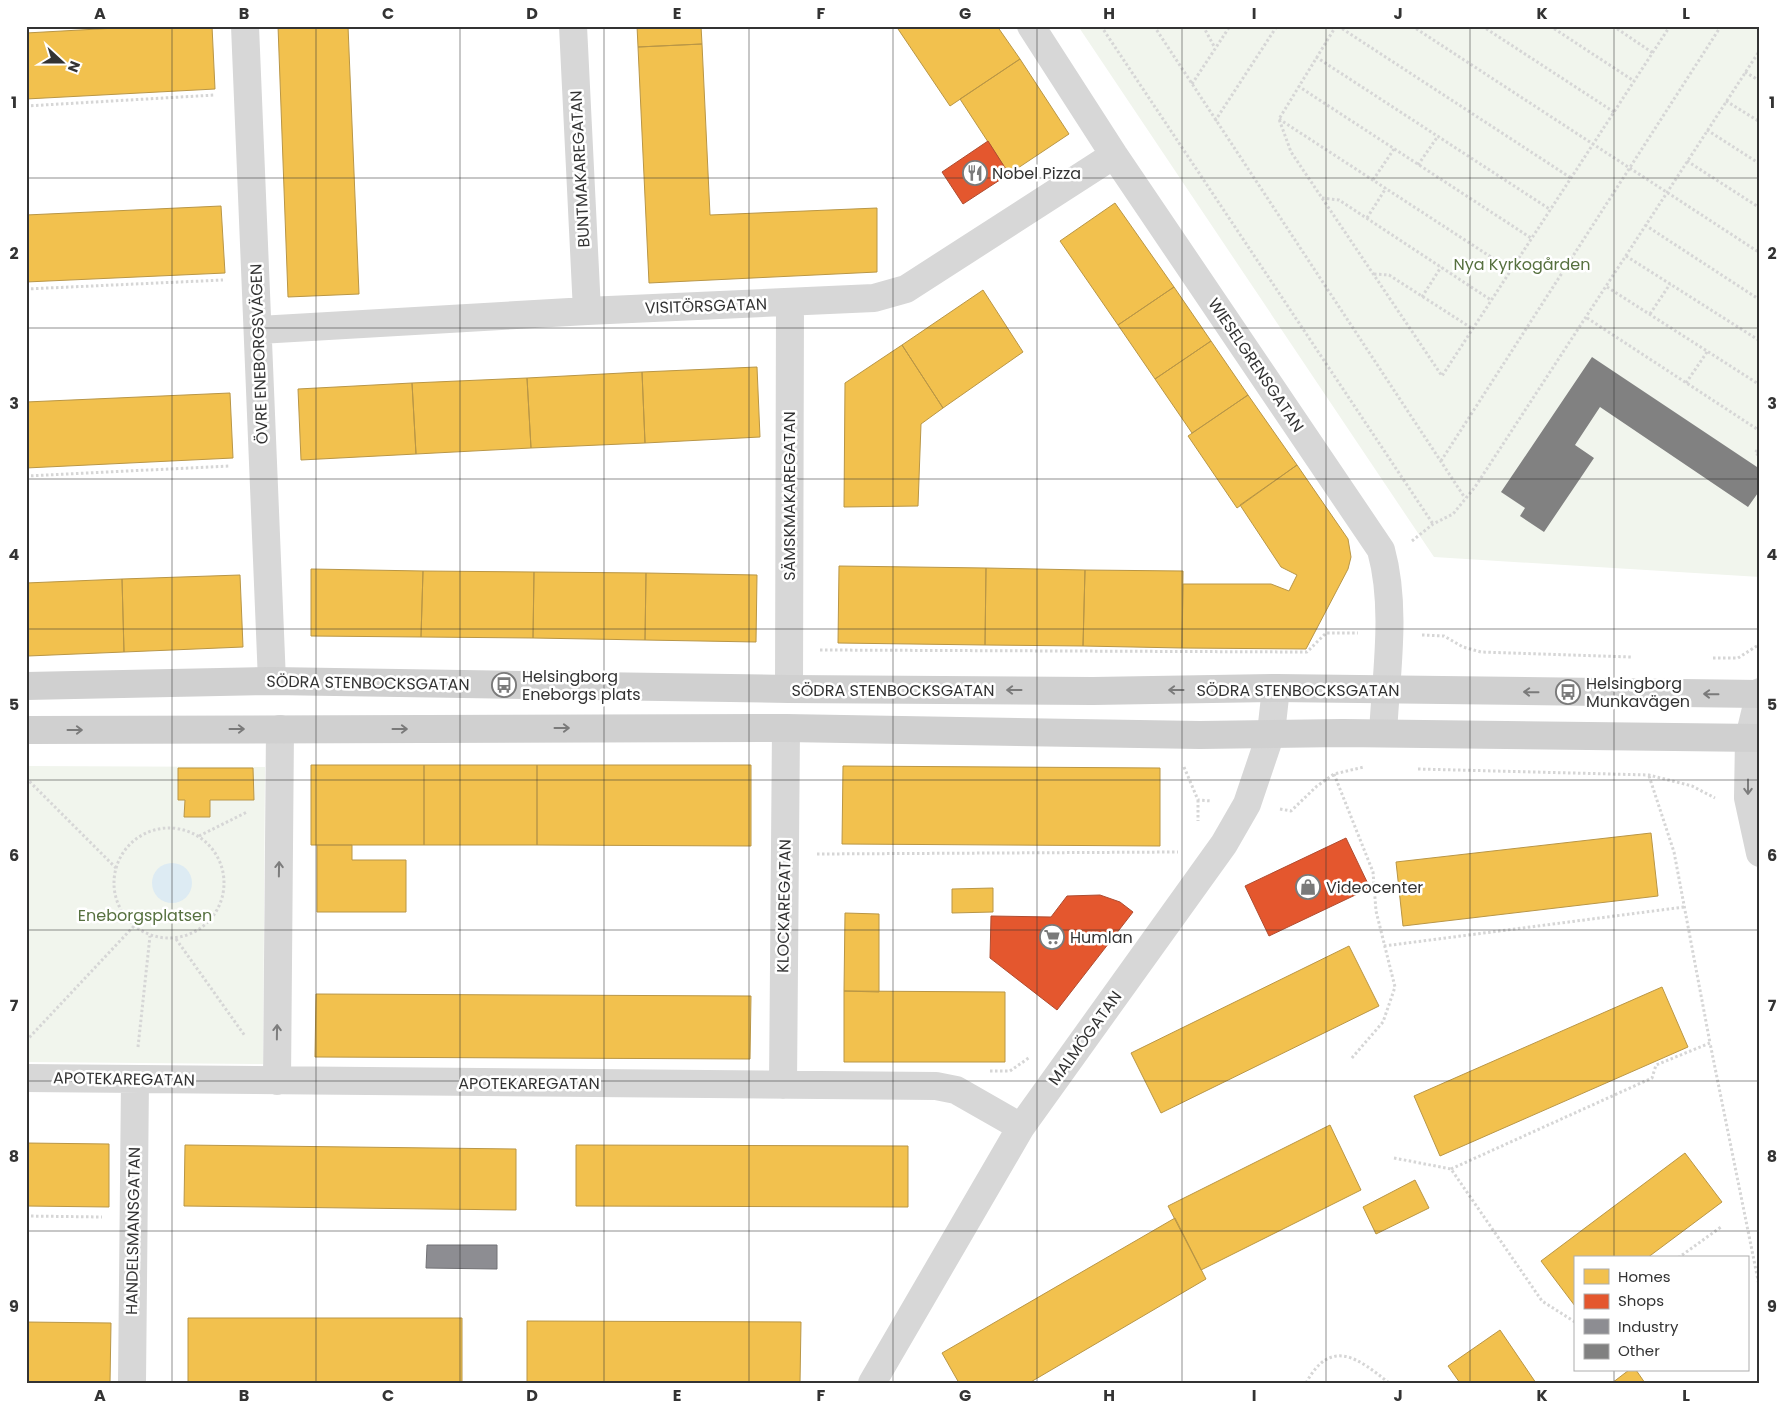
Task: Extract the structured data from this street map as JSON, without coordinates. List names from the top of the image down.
{
  "streets": {
    "main road": ["SÖDRA STENBOCKSGATAN"],
    "street": [
      "BUNTMAKAREGATAN",
      "VISITÖRSGATAN",
      "ÖVRE ENEBORGSVÄGEN",
      "WIESELGRENSGATAN",
      "SÄMSKMAKAREGATAN",
      "KLOCKAREGATAN",
      "MALMÖGATAN",
      "APOTEKAREGATAN",
      "HANDELSMANSGATAN"
    ]
  },
  "crossings": [
    ["BUNTMAKAREGATAN", "VISITÖRSGATAN"],
    ["VISITÖRSGATAN", "ÖVRE ENEBORGSVÄGEN"],
    ["VISITÖRSGATAN", "WIESELGRENSGATAN"],
    ["VISITÖRSGATAN", "SÄMSKMAKAREGATAN"],
    ["ÖVRE ENEBORGSVÄGEN", "SÖDRA STENBOCKSGATAN"],
    ["WIESELGRENSGATAN", "SÖDRA STENBOCKSGATAN"],
    ["SÄMSKMAKAREGATAN", "SÖDRA STENBOCKSGATAN"],
    ["SÖDRA STENBOCKSGATAN", "MALMÖGATAN"],
    ["KLOCKAREGATAN", "APOTEKAREGATAN"],
    ["MALMÖGATAN", "APOTEKAREGATAN"],
    ["APOTEKAREGATAN", "HANDELSMANSGATAN"]
  ],
  "parks": ["Nya Kyrkogården", "Eneborgsplatsen"],
  "places": {
    "restaurant": ["Nobel Pizza"],
    "bus stop": ["Helsingborg Eneborgs plats", "Helsingborg Munkavägen"],
    "shop": ["Videocenter"],
    "supermarket": ["Humlan"]
  },
  "legend": [
    "Homes",
    "Shops",
    "Industry",
    "Other"
  ],
  "north": "right",
  "grid": {
    "columns": [
      "A",
      "B",
      "C",
      "D",
      "E",
      "F",
      "G",
      "H",
      "I",
      "J",
      "K",
      "L"
    ],
    "rows": [
      "1",
      "2",
      "3",
      "4",
      "5",
      "6",
      "7",
      "8",
      "9"
    ]
  }
}
